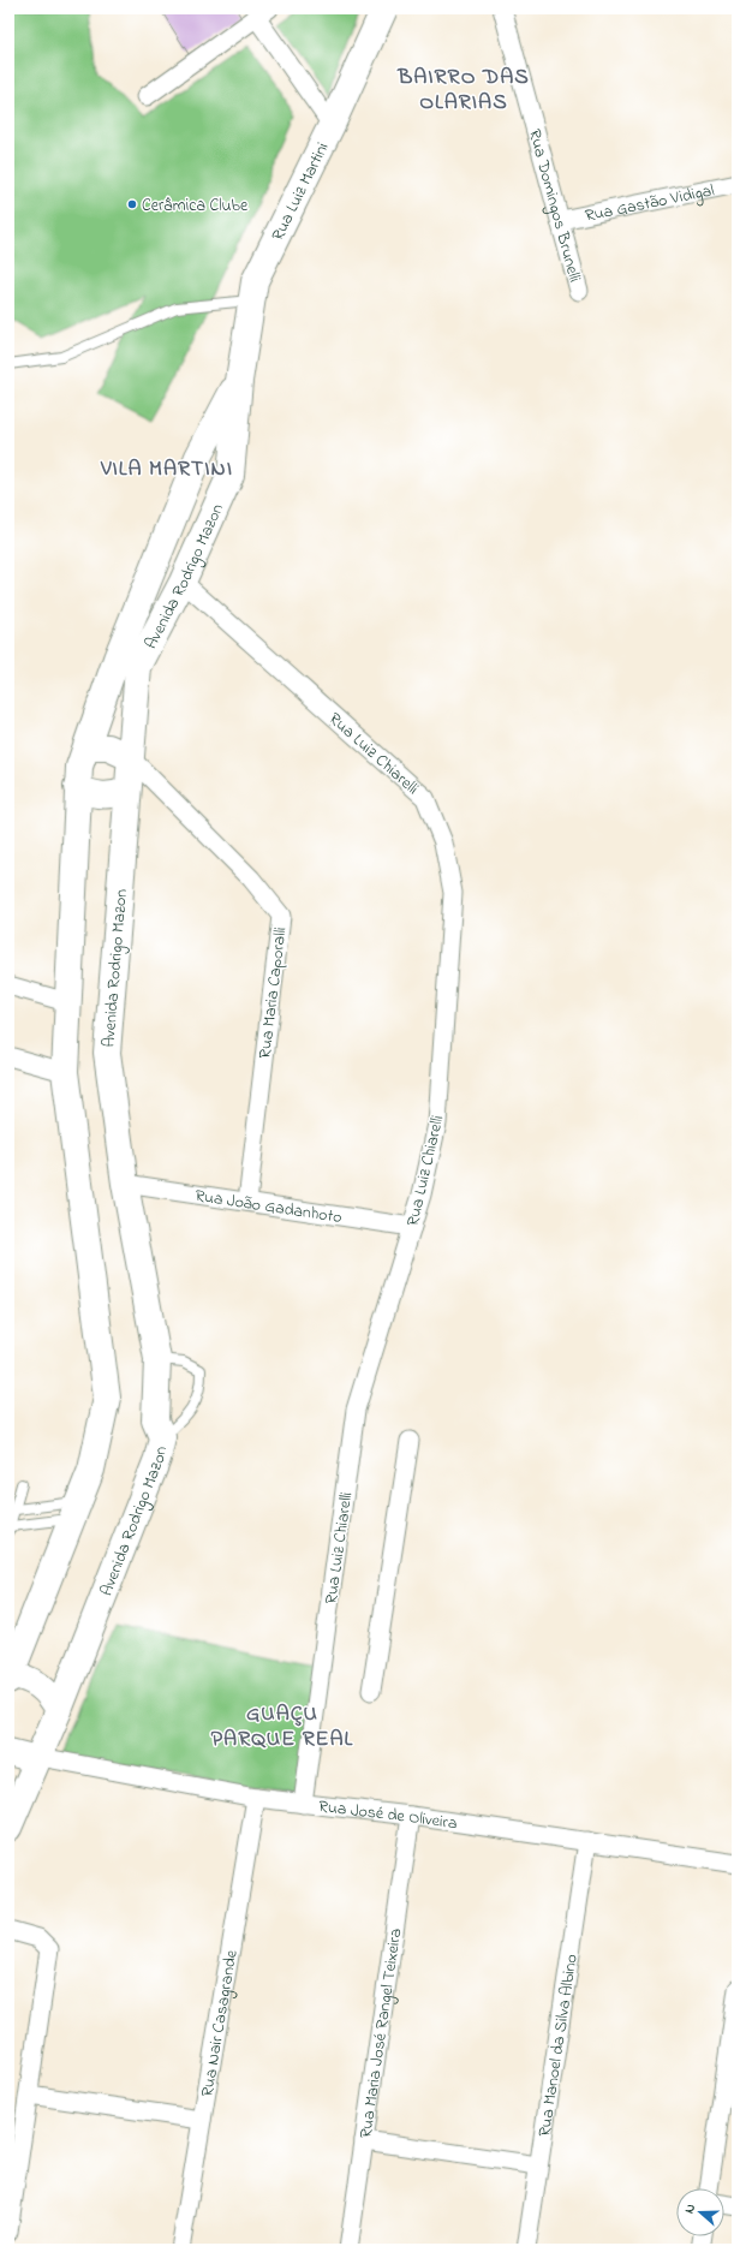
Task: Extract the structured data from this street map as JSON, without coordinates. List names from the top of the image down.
{
  "streets": {
    "street": [
      "Rua Luiz Martini",
      "Rua Gastão Vidigal",
      "Rua Domingos Brunelli",
      "Avenida Rodrigo Mazon",
      "Rua Luiz Chiarelli",
      "Rua Maria Caporalli",
      "Rua João Gadanhoto",
      "Rua José de Oliveira",
      "Rua Nair Casagrande",
      "Rua Maria José Rangel Teixeira",
      "Rua Manoel da Silva Albino"
    ]
  },
  "crossings": [
    ["Rua Luiz Martini", "Avenida Rodrigo Mazon"],
    ["Rua Gastão Vidigal", "Rua Domingos Brunelli"],
    ["Avenida Rodrigo Mazon", "Rua Luiz Chiarelli"],
    ["Avenida Rodrigo Mazon", "Rua Maria Caporalli"],
    ["Avenida Rodrigo Mazon", "Rua João Gadanhoto"],
    ["Avenida Rodrigo Mazon", "Rua José de Oliveira"],
    ["Rua Luiz Chiarelli", "Rua João Gadanhoto"],
    ["Rua Luiz Chiarelli", "Rua José de Oliveira"],
    ["Rua Maria Caporalli", "Rua João Gadanhoto"],
    ["Rua José de Oliveira", "Rua Nair Casagrande"],
    ["Rua José de Oliveira", "Rua Maria José Rangel Teixeira"],
    ["Rua José de Oliveira", "Rua Manoel da Silva Albino"]
  ],
  "districts": ["BAIRRO DAS OLARIAS", "VILA MARTINI", "GUAÇU PARQUE REAL"],
  "places": ["Cerâmica Clube"],
  "north": "left"
}
